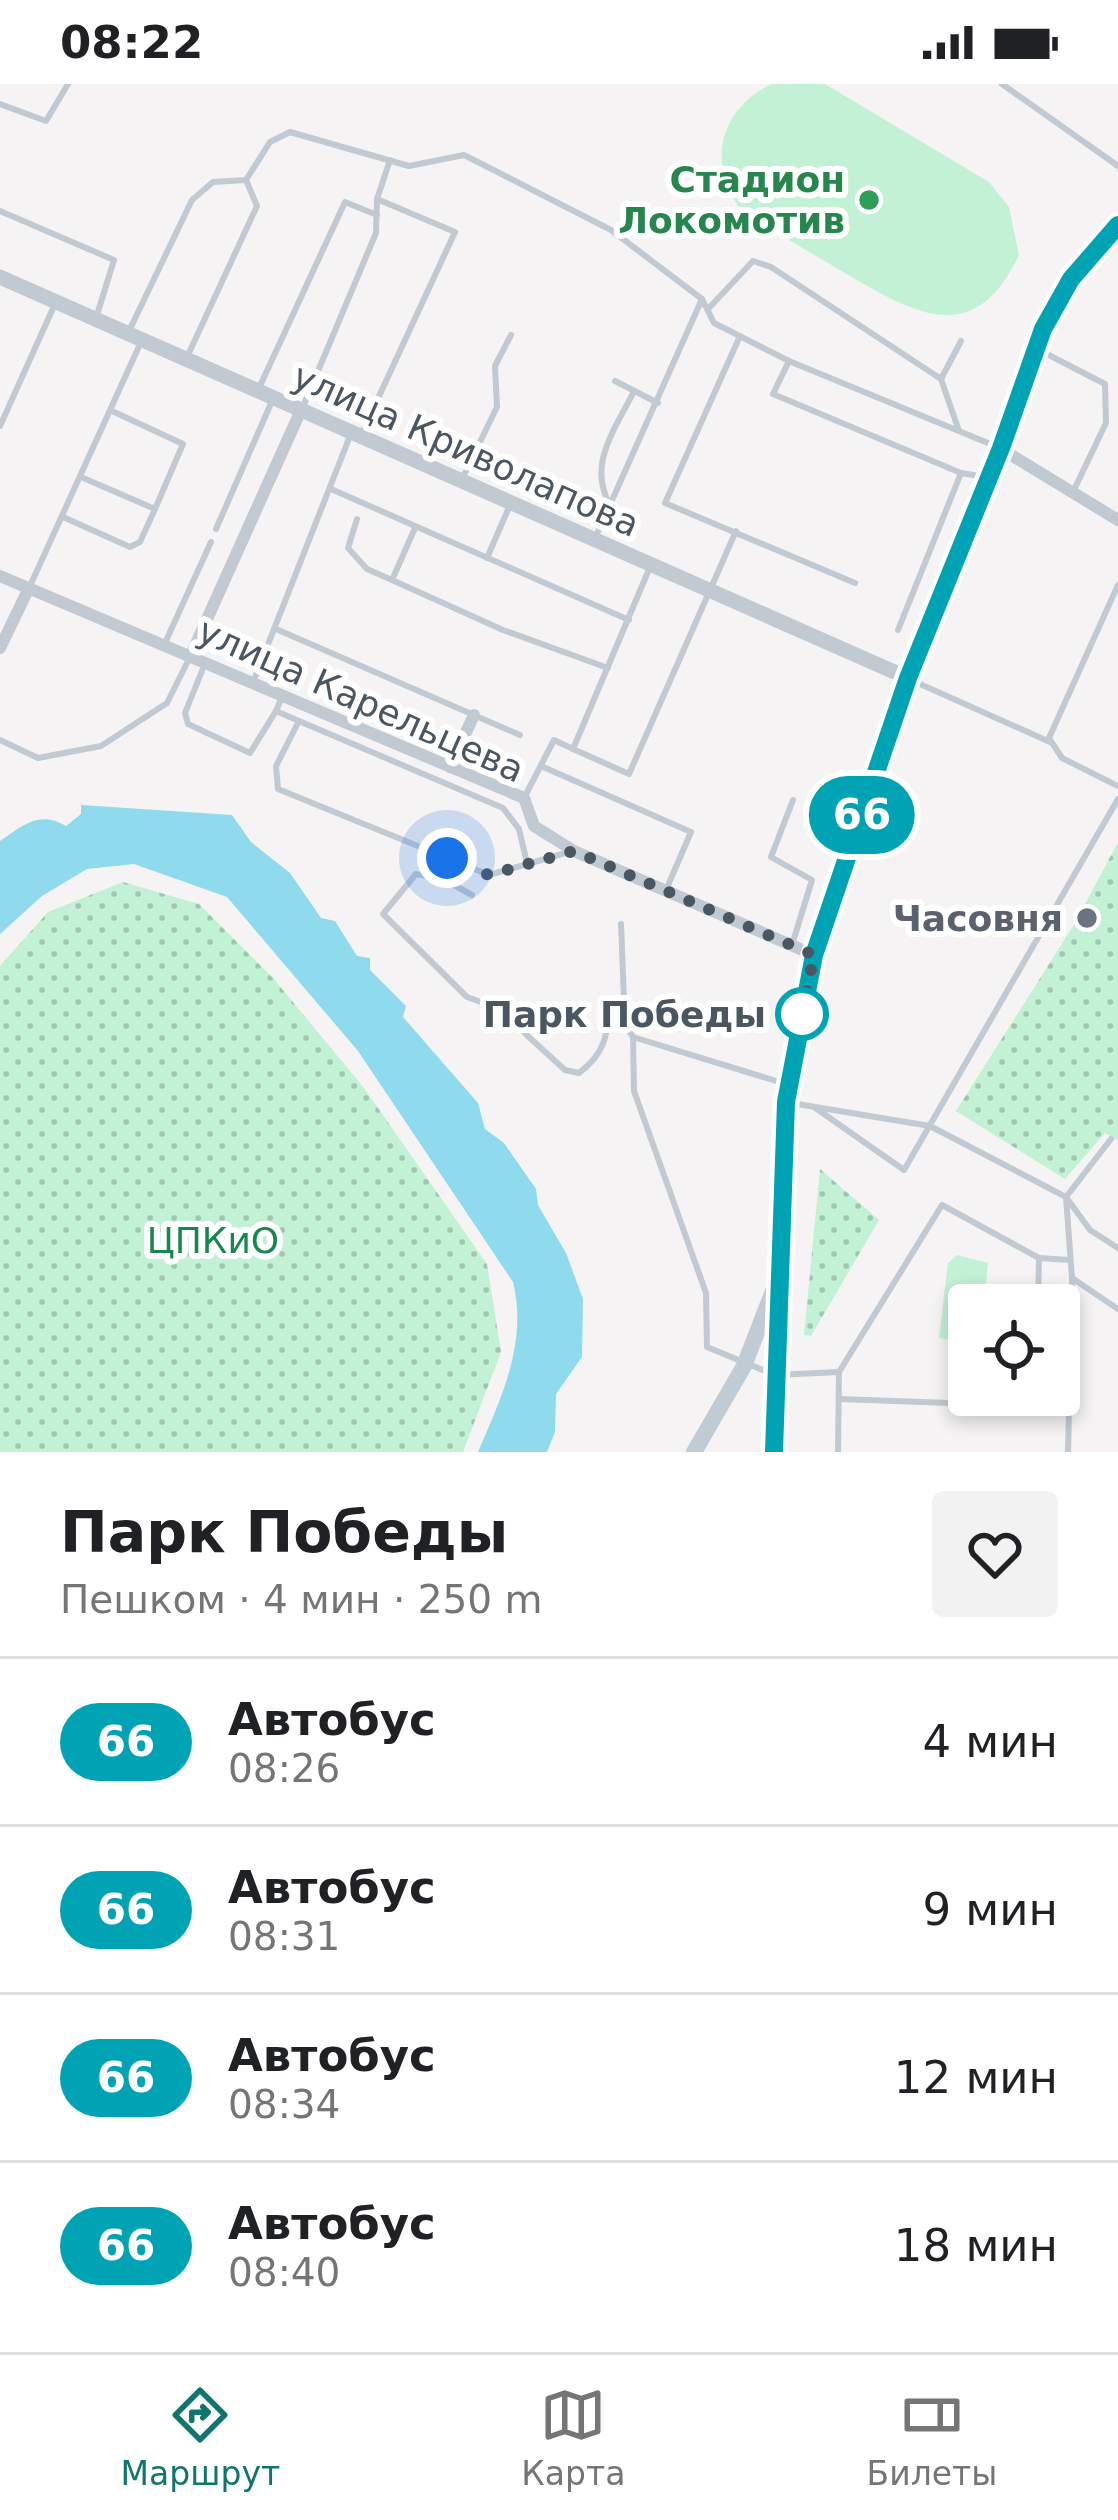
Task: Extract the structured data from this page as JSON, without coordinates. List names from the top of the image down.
{
  "streets": {
    "street": ["улица Криволапова", "улица Карельцева"]
  },
  "parks": ["ЦПКиО"],
  "places": ["Стадион Локомотив", "Часовня", "Парк Победы"],
  "lines": ["bus line 66"],
  "page": {
    "status": "08:22",
    "on_map": "66",
    "heading": ["Парк Победы", "Пешком · 4 мин · 250 m"],
    "list": [
      {
        "mark": "66",
        "name": "Автобус",
        "note": "08:26",
        "value": "4 мин"
      },
      {
        "mark": "66",
        "name": "Автобус",
        "note": "08:31",
        "value": "9 мин"
      },
      {
        "mark": "66",
        "name": "Автобус",
        "note": "08:34",
        "value": "12 мин"
      },
      {
        "mark": "66",
        "name": "Автобус",
        "note": "08:40",
        "value": "18 мин"
      }
    ],
    "tabs": ["Маршрут", "Карта", "Билеты"]
  }
}
